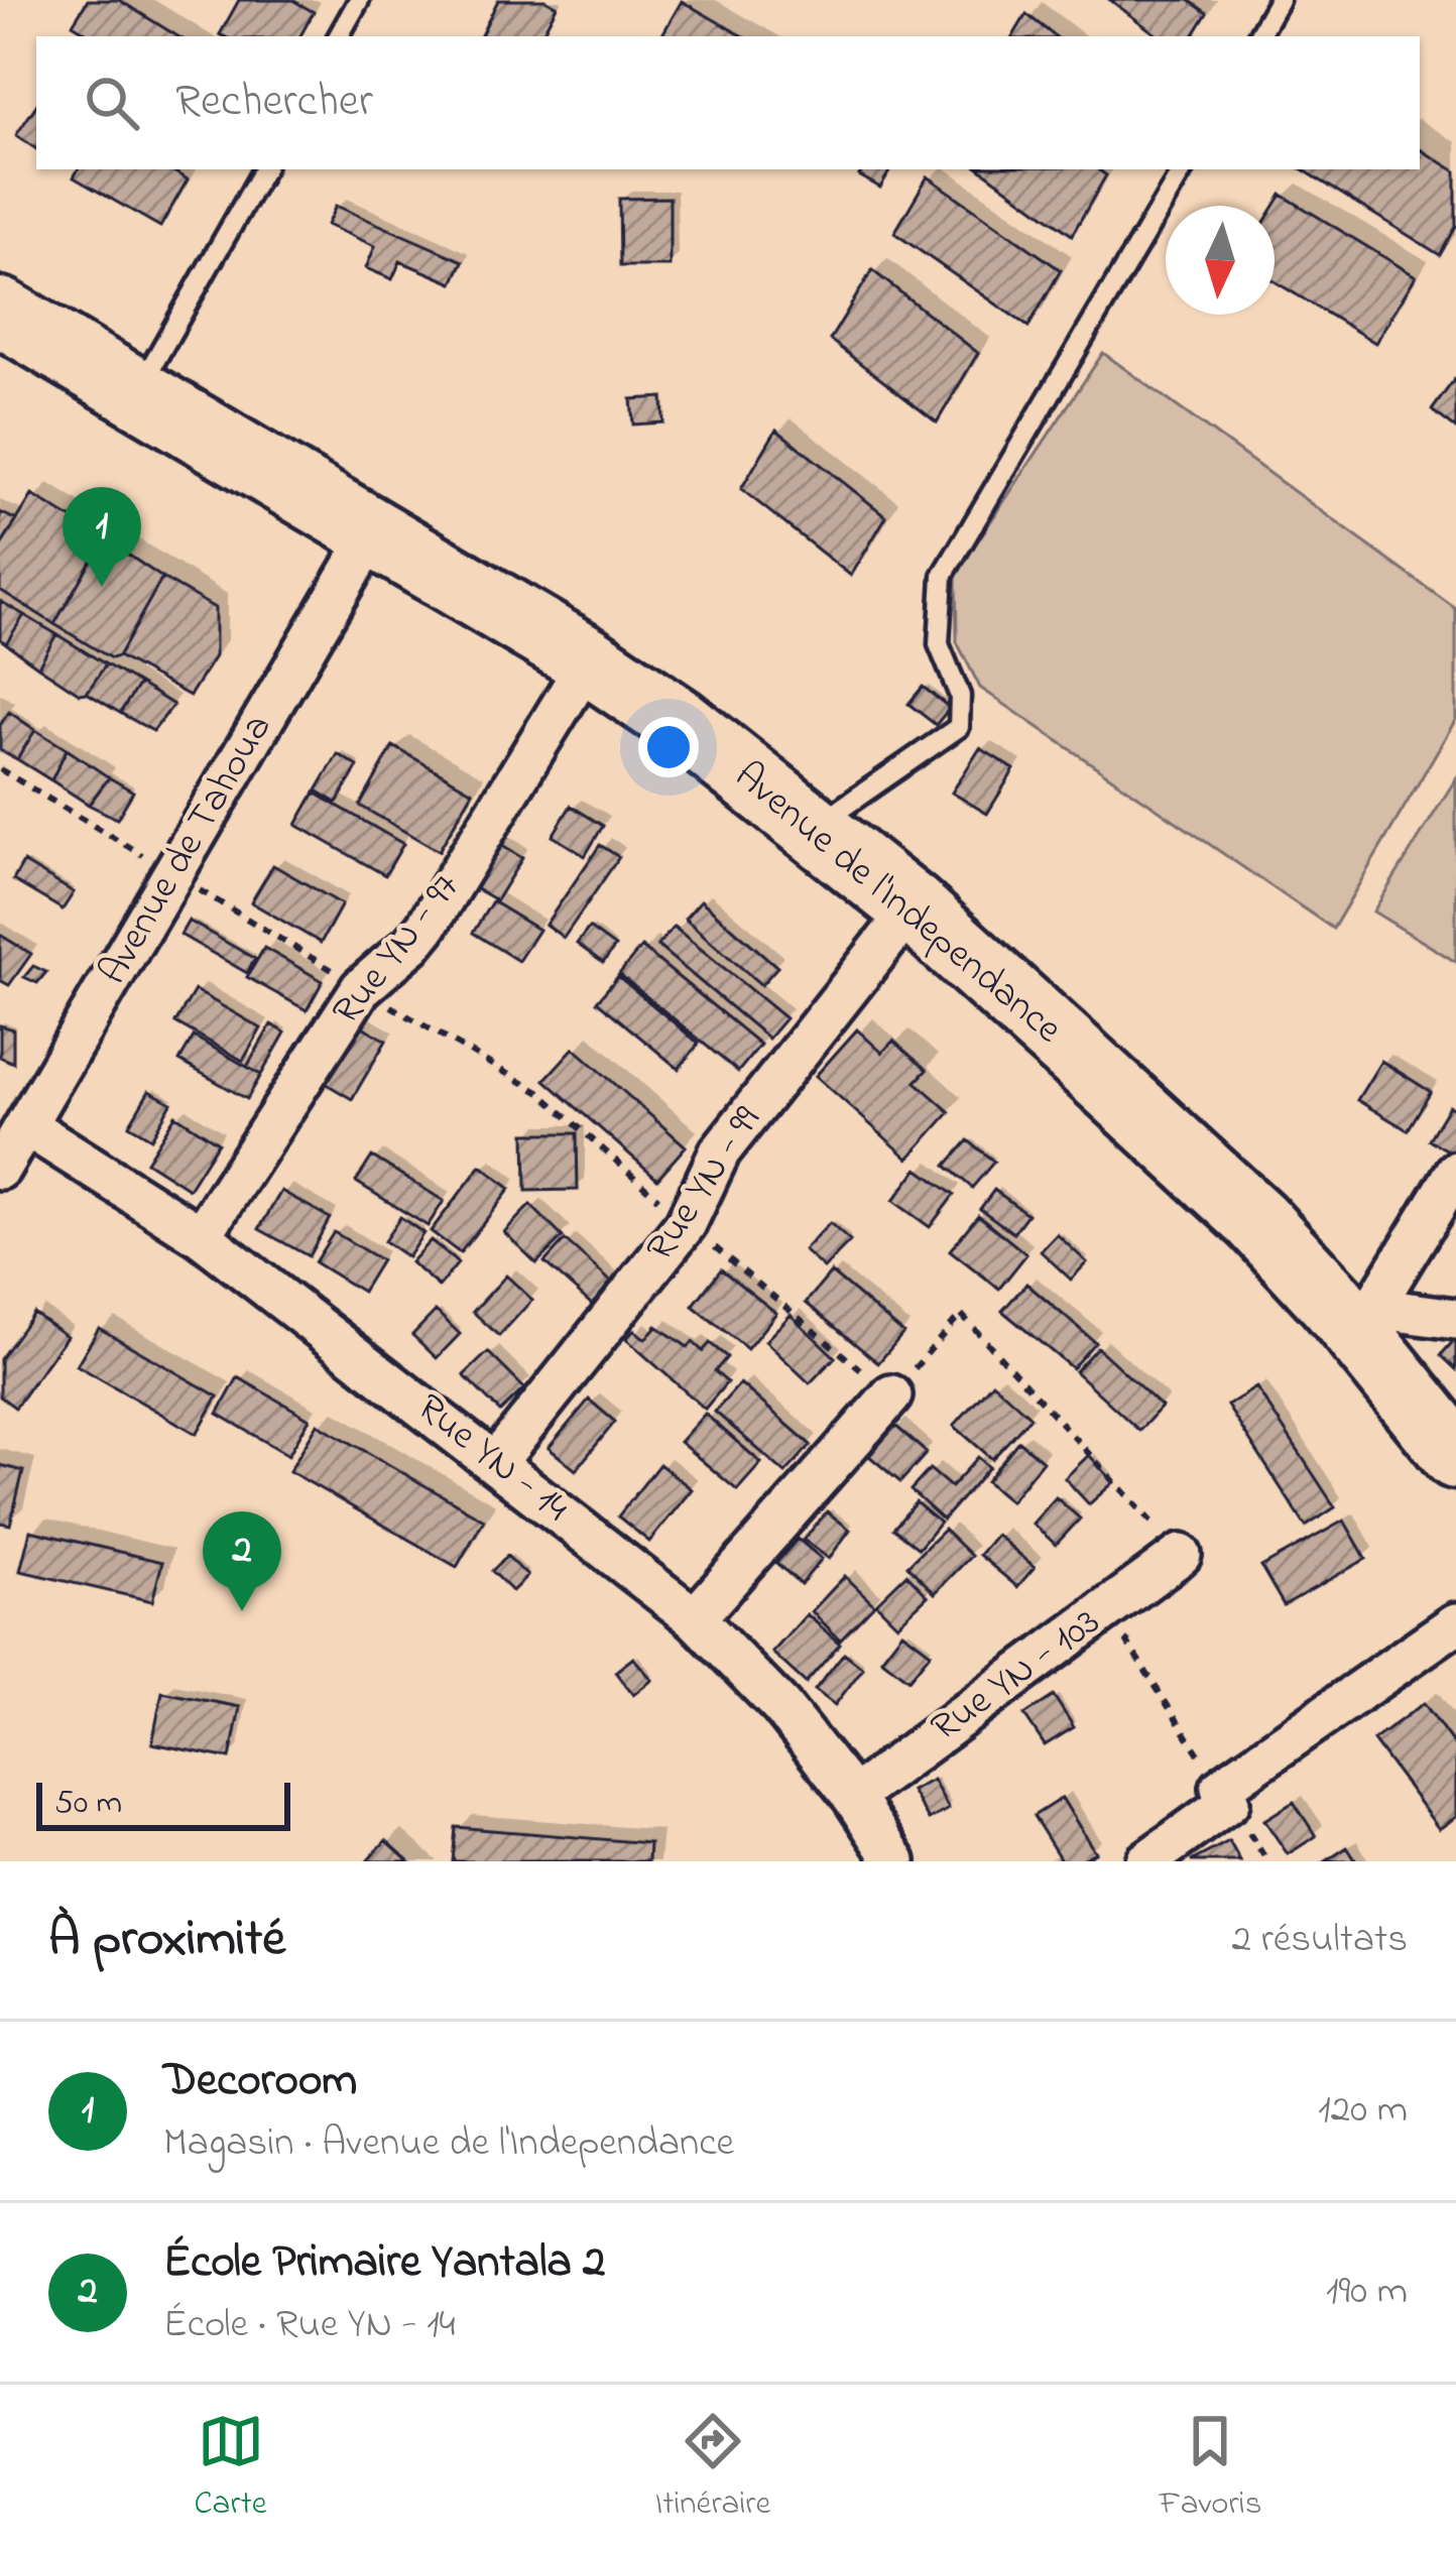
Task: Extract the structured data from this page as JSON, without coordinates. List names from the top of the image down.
{
  "streets": {
    "highway": ["Avenue de l'Independance"],
    "street": [
      "Avenue de Tahoua",
      "Rue YN - 97",
      "Rue YN - 99",
      "Rue YN - 14",
      "Rue YN - 103"
    ]
  },
  "crossings": [
    ["Avenue de Tahoua", "Avenue de l'Independance"],
    ["Avenue de Tahoua", "Rue YN - 14"],
    ["Avenue de l'Independance", "Rue YN - 97"],
    ["Avenue de l'Independance", "Rue YN - 99"],
    ["Rue YN - 97", "Rue YN - 14"],
    ["Rue YN - 99", "Rue YN - 14"],
    ["Rue YN - 14", "Rue YN - 103"]
  ],
  "scale_bar": "50 m",
  "north": "bottom",
  "page": {
    "search": "Rechercher",
    "pins": ["1", "2"],
    "scale": "50 m",
    "heading": ["À proximité", "2 résultats"],
    "list": [
      {
        "mark": "1",
        "name": "Decoroom",
        "note": "Magasin · Avenue de l'Independance",
        "value": "120 m"
      },
      {
        "mark": "2",
        "name": "École Primaire Yantala 2",
        "note": "École · Rue YN - 14",
        "value": "190 m"
      }
    ],
    "nav": ["Carte", "Itinéraire", "Favoris"]
  }
}
